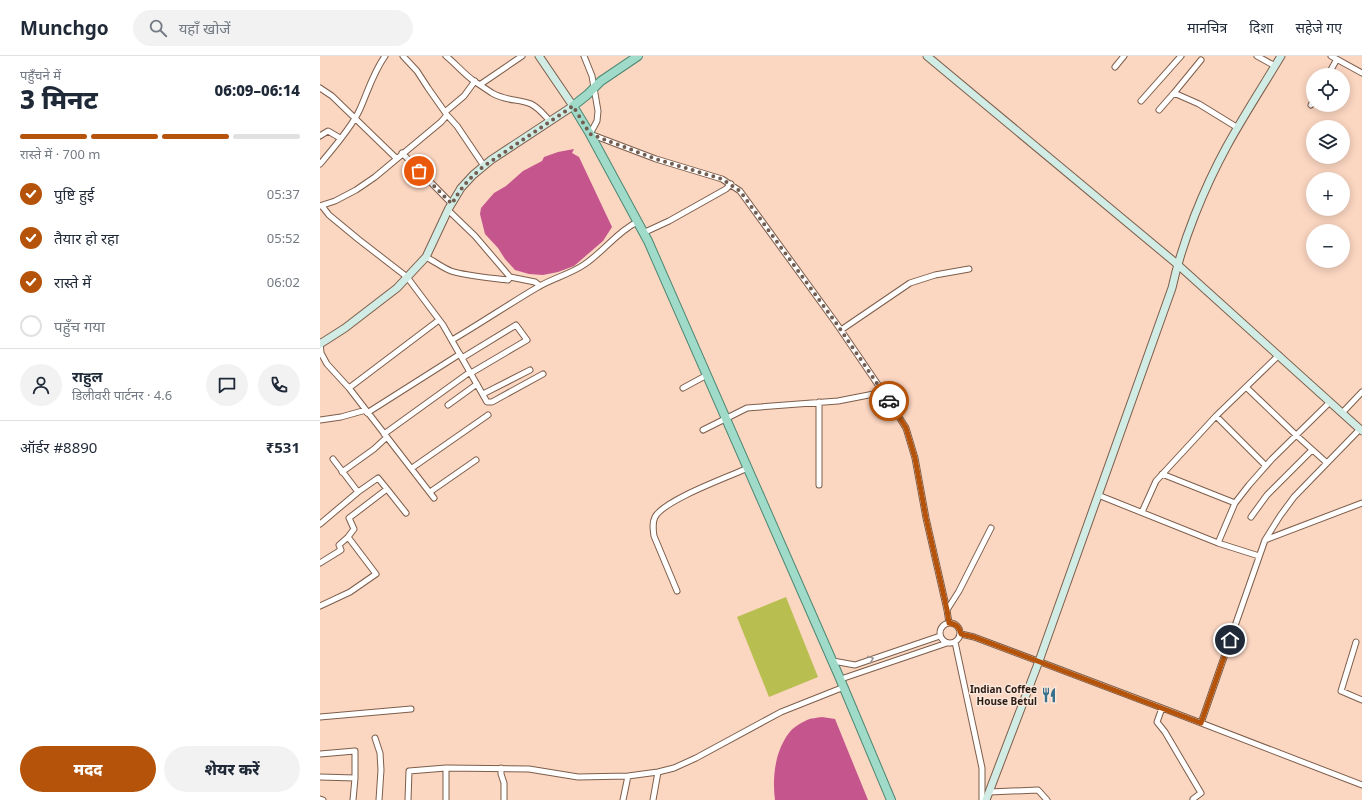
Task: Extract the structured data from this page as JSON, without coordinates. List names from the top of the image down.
{
  "places": {
    "restaurant": ["Indian Coffee House Betul"]
  },
  "page": {
    "header": "Munchgo",
    "search": "यहाँ खोजें",
    "nav": ["मानचित्र", "दिशा", "सहेजे गए"],
    "heading": ["3 मिनट", "पहुँचने में", "06:09–06:14"],
    "panel": [
      "राहुल",
      "डिलीवरी पार्टनर · 4.6",
      "ऑर्डर #8890",
      "₹531"
    ],
    "map_buttons": ["+", "−"],
    "bar": "रास्ते में · 700 m",
    "list": [
      ["पुष्टि हुई", "05:37"],
      ["तैयार हो रहा", "05:52"],
      ["रास्ते में", "06:02"],
      "पहुँच गया"
    ],
    "buttons": ["मदद", "शेयर करें"]
  }
}
